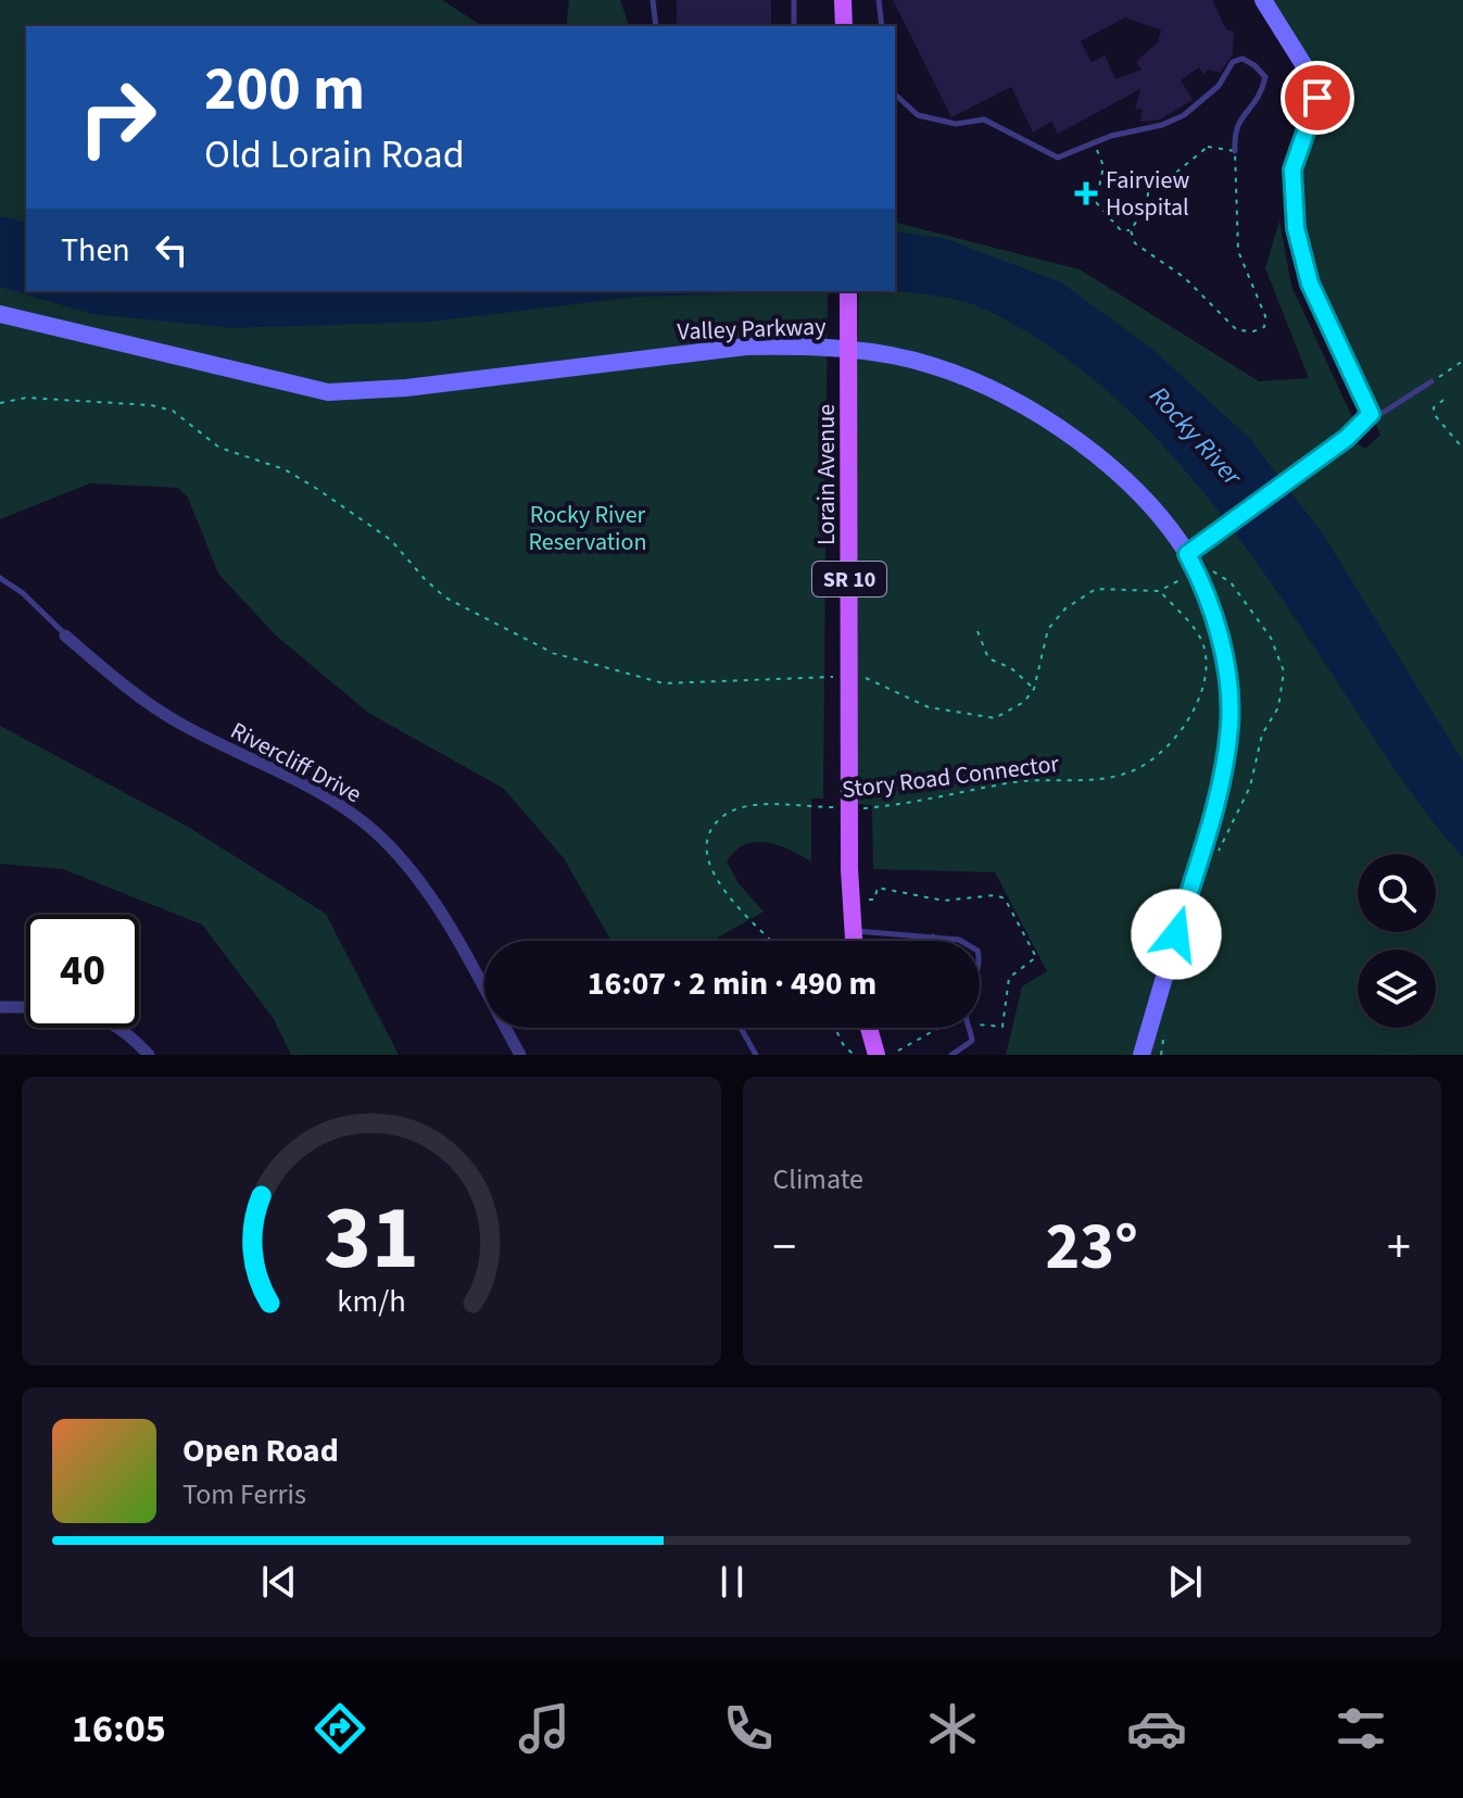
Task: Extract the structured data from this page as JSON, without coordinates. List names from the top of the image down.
{
  "streets": {
    "main road": ["Lorain Avenue", "SR 10"],
    "street": ["Valley Parkway", "Rivercliff Drive"],
    "path": ["Story Road Connector"]
  },
  "crossings": [
    ["Lorain Avenue", "SR 10"]
  ],
  "water": ["Rocky River"],
  "parks": ["Rocky River Reservation"],
  "places": {
    "health": ["Fairview Hospital"]
  },
  "page": {
    "turn": ["200 m", "Old Lorain Road"],
    "then": "Then",
    "limit": "40",
    "trip": "16:07 · 2 min · 490 m",
    "tile": "Climate",
    "heat": ["−", "23°", "+"],
    "song": ["Open Road", "Tom Ferris"],
    "tabs": "16:05",
    "gauge": ["31", "km/h"]
  }
}
